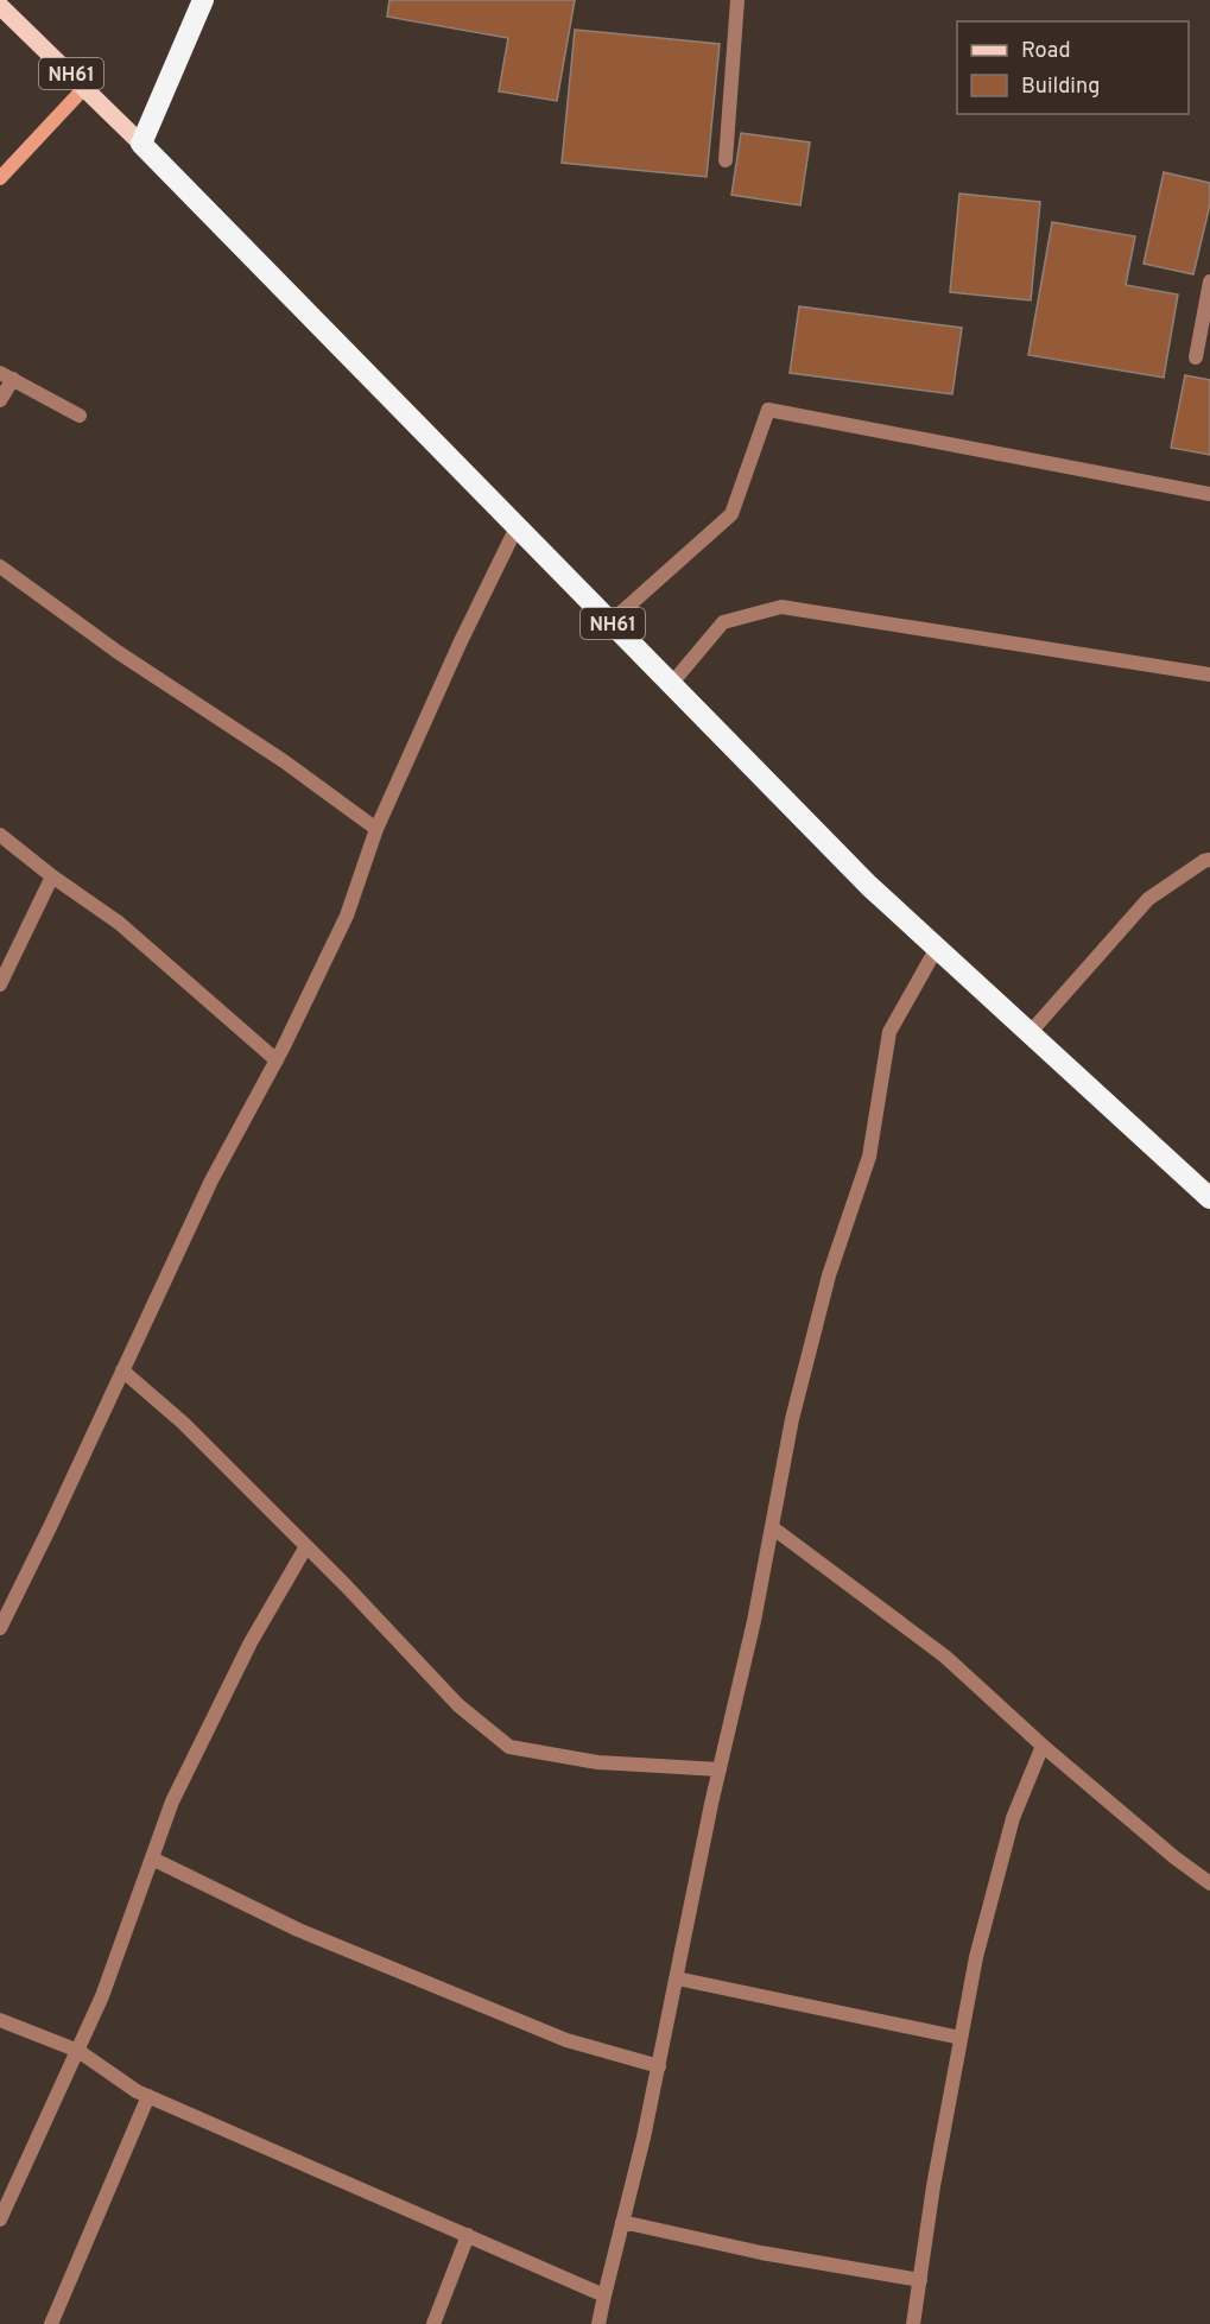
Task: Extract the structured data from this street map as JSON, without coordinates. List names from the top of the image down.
{
  "streets": {
    "highway": ["NH61"]
  },
  "legend": ["Road", "Building"]
}
